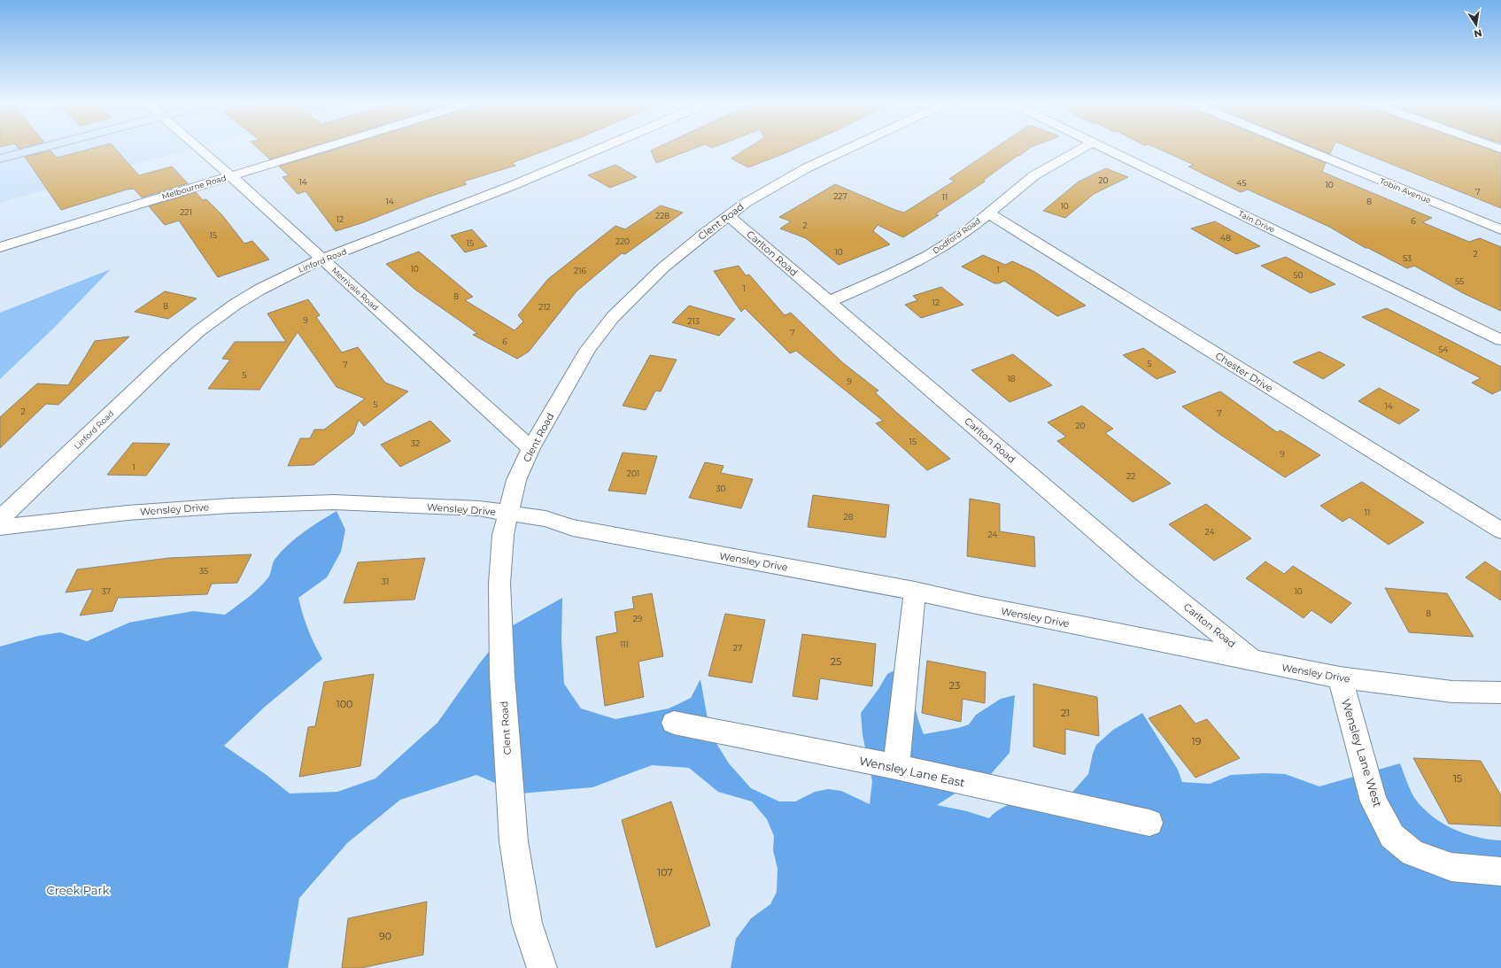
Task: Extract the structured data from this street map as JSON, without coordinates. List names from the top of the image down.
{
  "streets": {
    "street": [
      "Melbourne Road",
      "Tobin Avenue",
      "Clent Road",
      "Tain Drive",
      "Dodford Road",
      "Carlton Road",
      "Linford Road",
      "Merrivale Road",
      "Chester Drive",
      "Wensley Drive",
      "Wensley Lane West",
      "Wensley Lane East"
    ]
  },
  "crossings": [
    ["Melbourne Road", "Merrivale Road"],
    ["Clent Road", "Carlton Road"],
    ["Clent Road", "Merrivale Road"],
    ["Clent Road", "Wensley Drive"],
    ["Dodford Road", "Carlton Road"],
    ["Dodford Road", "Chester Drive"],
    ["Carlton Road", "Wensley Drive"],
    ["Linford Road", "Merrivale Road"],
    ["Wensley Drive", "Wensley Lane West"]
  ],
  "parks": ["Creek Park"],
  "house_numbers": [
    "20",
    "14",
    "45",
    "10",
    "7",
    "227",
    "11",
    "14",
    "8",
    "10",
    "221",
    "228",
    "12",
    "6",
    "2",
    "15",
    "48",
    "220",
    "15",
    "10",
    "2",
    "53",
    "10",
    "1",
    "216",
    "50",
    "55",
    "1",
    "8",
    "12",
    "8",
    "212",
    "9",
    "213",
    "7",
    "6",
    "54",
    "5",
    "7",
    "5",
    "18",
    "9",
    "5",
    "14",
    "2",
    "7",
    "20",
    "15",
    "32",
    "9",
    "1",
    "201",
    "22",
    "30",
    "11",
    "28",
    "24",
    "24",
    "35",
    "31",
    "37",
    "10",
    "8",
    "29",
    "111",
    "27",
    "25",
    "23",
    "100",
    "21",
    "19",
    "15",
    "107",
    "90"
  ],
  "north": "bottom"
}
